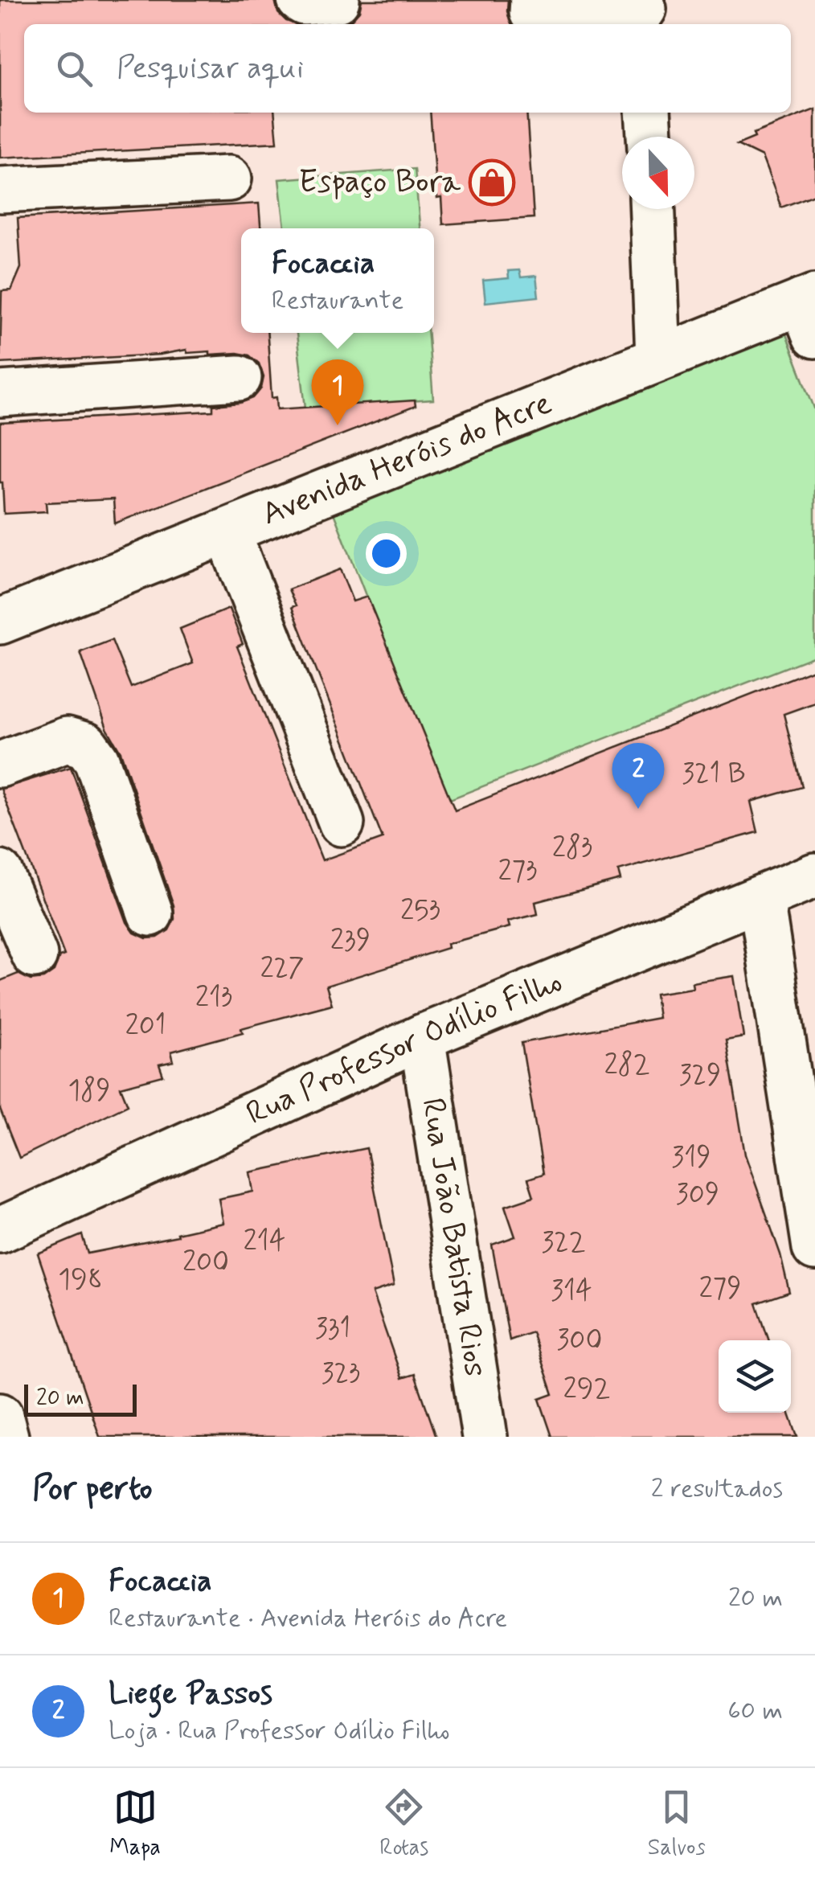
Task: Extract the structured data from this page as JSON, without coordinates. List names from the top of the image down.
{
  "streets": {
    "street": ["Avenida Heróis do Acre", "Rua Professor Odílio Filho", "Rua João Batista Rios"]
  },
  "crossings": [
    ["Rua Professor Odílio Filho", "Rua João Batista Rios"]
  ],
  "places": {
    "shop": ["Espaço Bora"]
  },
  "house_numbers": [
    "321 B",
    "283",
    "273",
    "253",
    "239",
    "227",
    "213",
    "201",
    "282",
    "329",
    "189",
    "319",
    "309",
    "214",
    "322",
    "200",
    "198",
    "279",
    "314",
    "331",
    "300",
    "323",
    "292"
  ],
  "scale_bar": "20 m",
  "north": "bottom",
  "page": {
    "search": "Pesquisar aqui",
    "popup": ["Focaccia", "Restaurante"],
    "pins": ["1", "2"],
    "scale": "20 m",
    "heading": ["Por perto", "2 resultados"],
    "list": [
      {
        "mark": "1",
        "name": "Focaccia",
        "note": "Restaurante · Avenida Heróis do Acre",
        "value": "20 m"
      },
      {
        "mark": "2",
        "name": "Liege Passos",
        "note": "Loja · Rua Professor Odílio Filho",
        "value": "60 m"
      }
    ],
    "nav": ["Mapa", "Rotas", "Salvos"]
  }
}
